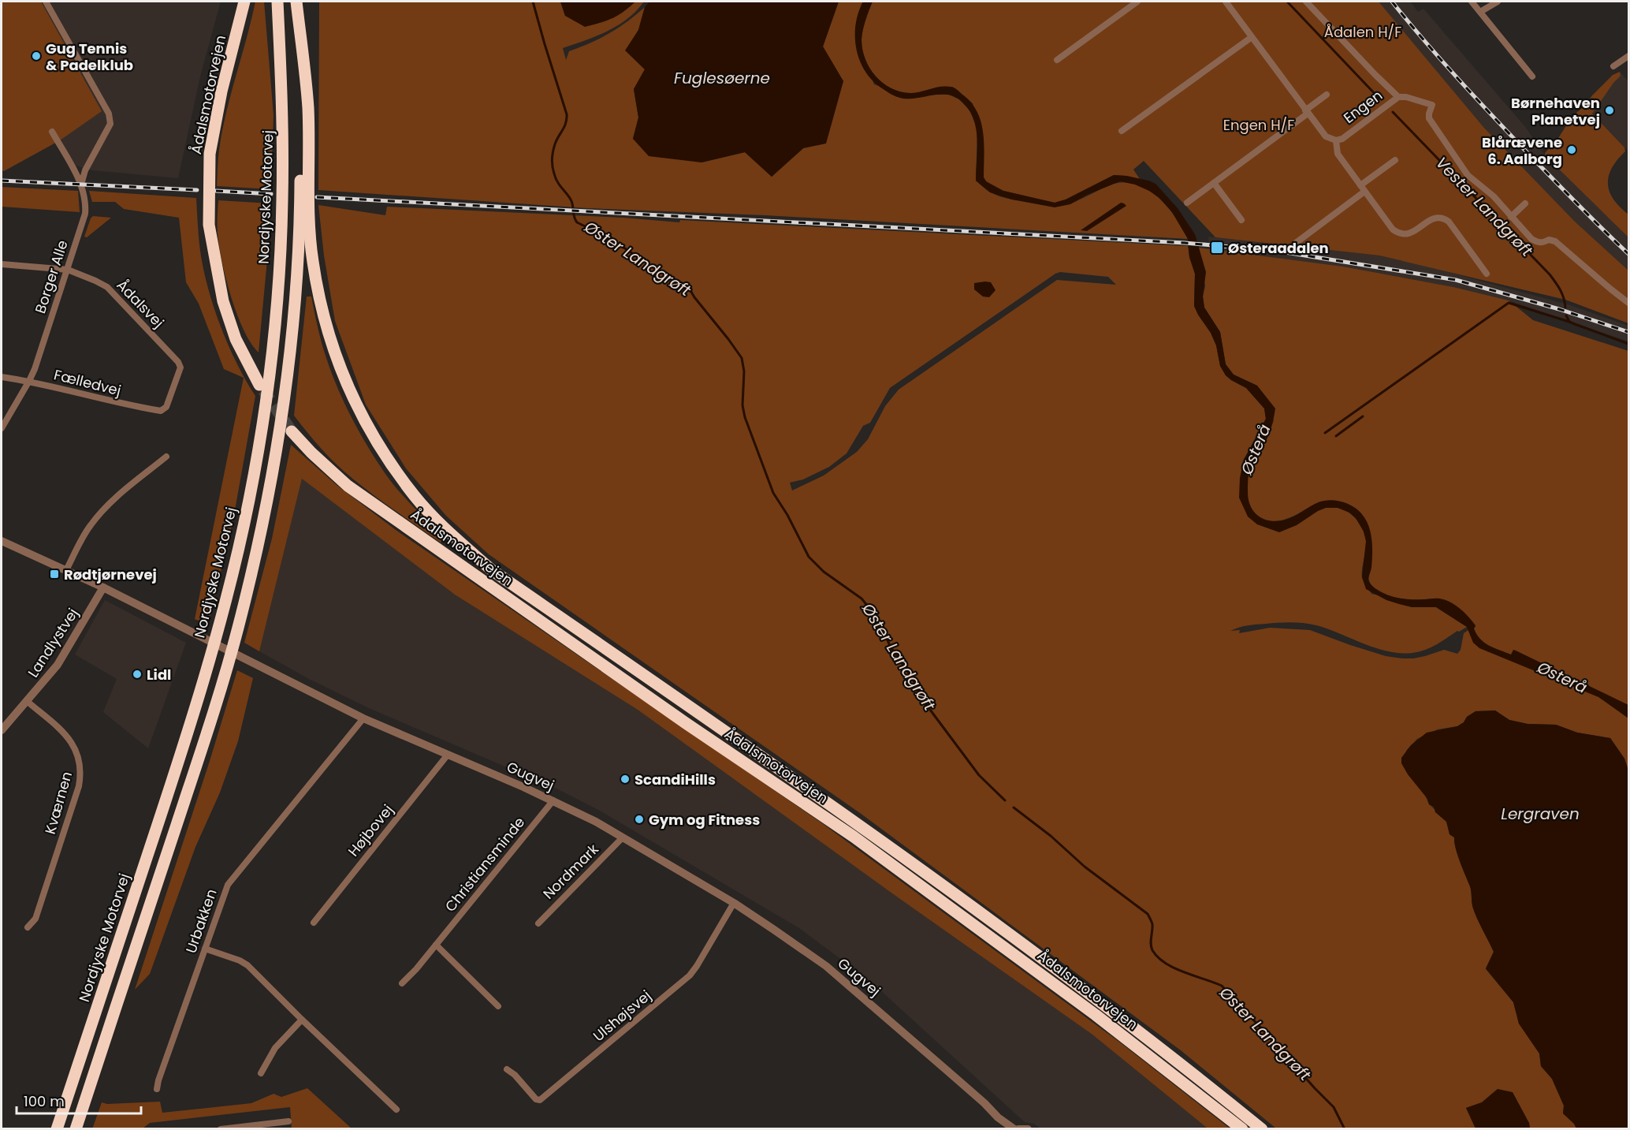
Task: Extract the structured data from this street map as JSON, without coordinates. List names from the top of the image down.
{
  "streets": {
    "highway": ["Ådalsmotorvejen", "Nordjyske Motorvej"],
    "street": [
      "Engen",
      "Borger Alle",
      "Ådalsvej",
      "Fælledvej",
      "Landlystvej",
      "Gugvej",
      "Kværnen",
      "Højbovej",
      "Christiansminde",
      "Nordmark",
      "Urbakken",
      "Ulshøjsvej"
    ]
  },
  "crossings": [
    ["Borger Alle", "Ådalsvej"],
    ["Borger Alle", "Fælledvej"],
    ["Ådalsvej", "Fælledvej"],
    ["Landlystvej", "Gugvej"],
    ["Landlystvej", "Kværnen"],
    ["Gugvej", "Højbovej"],
    ["Gugvej", "Christiansminde"],
    ["Gugvej", "Nordmark"],
    ["Gugvej", "Urbakken"],
    ["Gugvej", "Ulshøjsvej"]
  ],
  "water": [
    "Fuglesøerne",
    "Vester Landgrøft",
    "Øster Landgrøft",
    "Østerå",
    "Lergraven"
  ],
  "parks": ["Ådalen H/F", "Engen H/F"],
  "places": {
    "other": [
      "Gug Tennis & Padelklub",
      "Børnehaven Planetvej",
      "Blårævene 6. Aalborg",
      "Lidl",
      "ScandiHills",
      "Gym og Fitness"
    ],
    "transit": ["Østeraadalen", "Rødtjørnevej"]
  },
  "scale_bar": "100 m"
}
